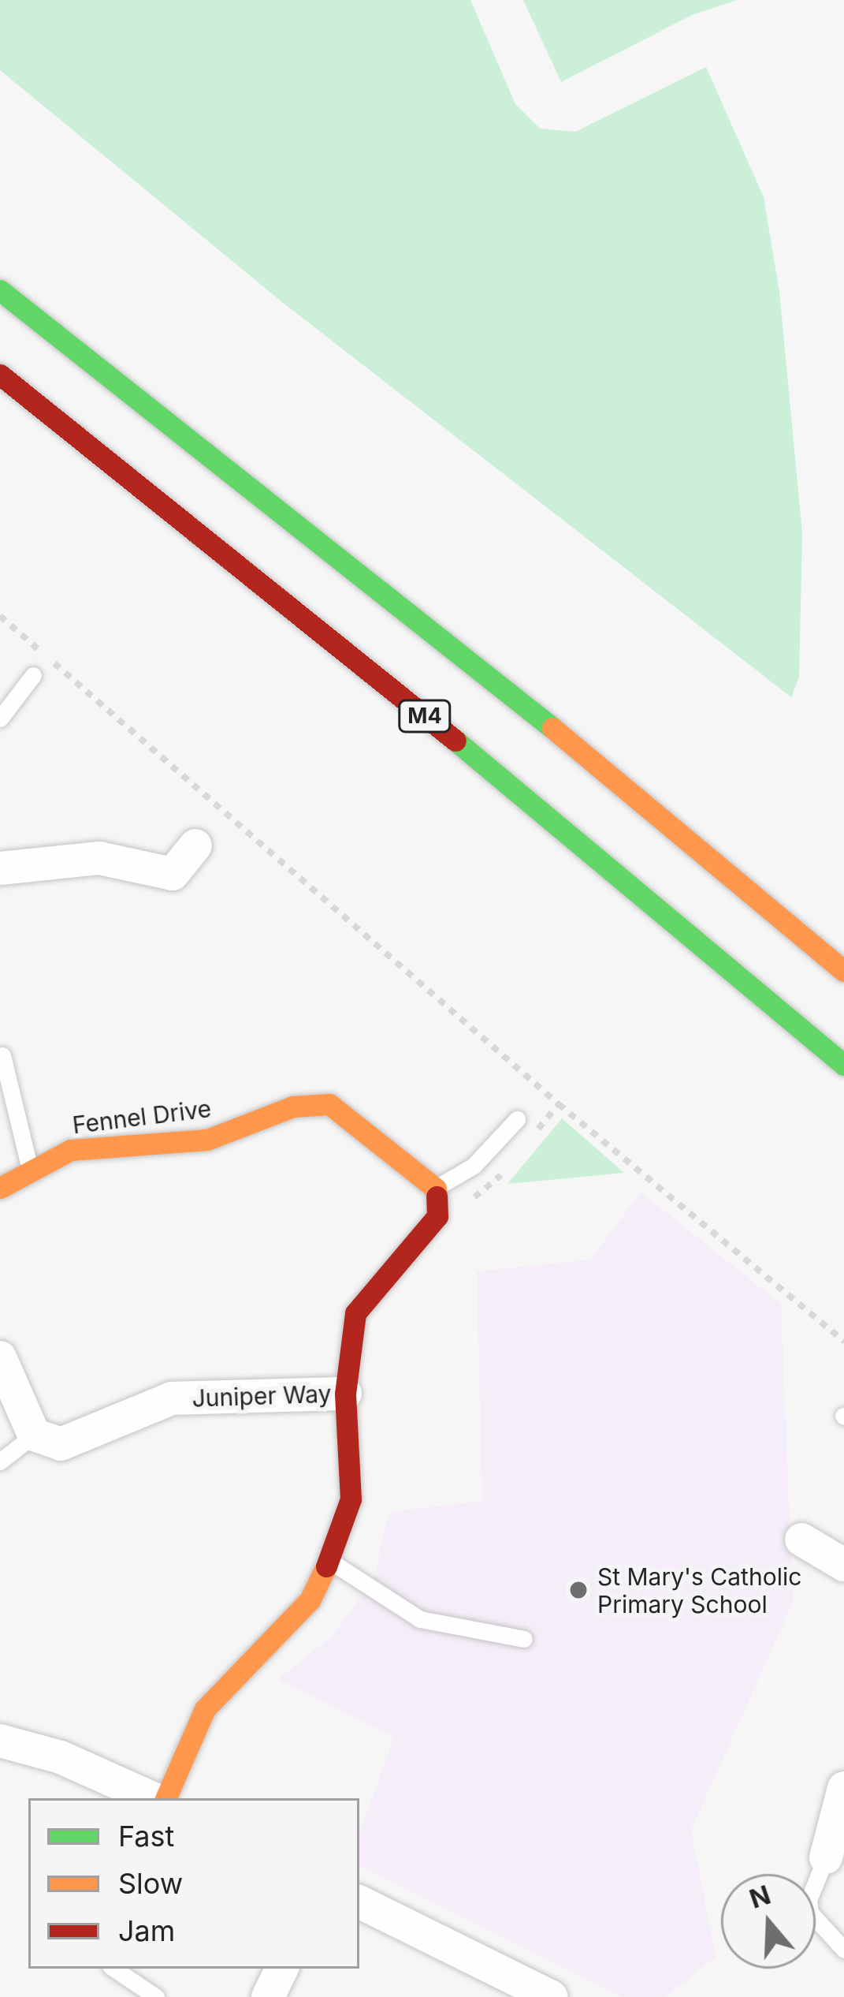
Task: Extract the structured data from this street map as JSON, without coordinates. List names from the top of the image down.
{
  "streets": {
    "main road": ["M4", "Fennel Drive", "Juniper Way"]
  },
  "places": ["St Mary's Catholic Primary School"],
  "legend": ["Fast", "Slow", "Jam"],
  "north": "top"
}
